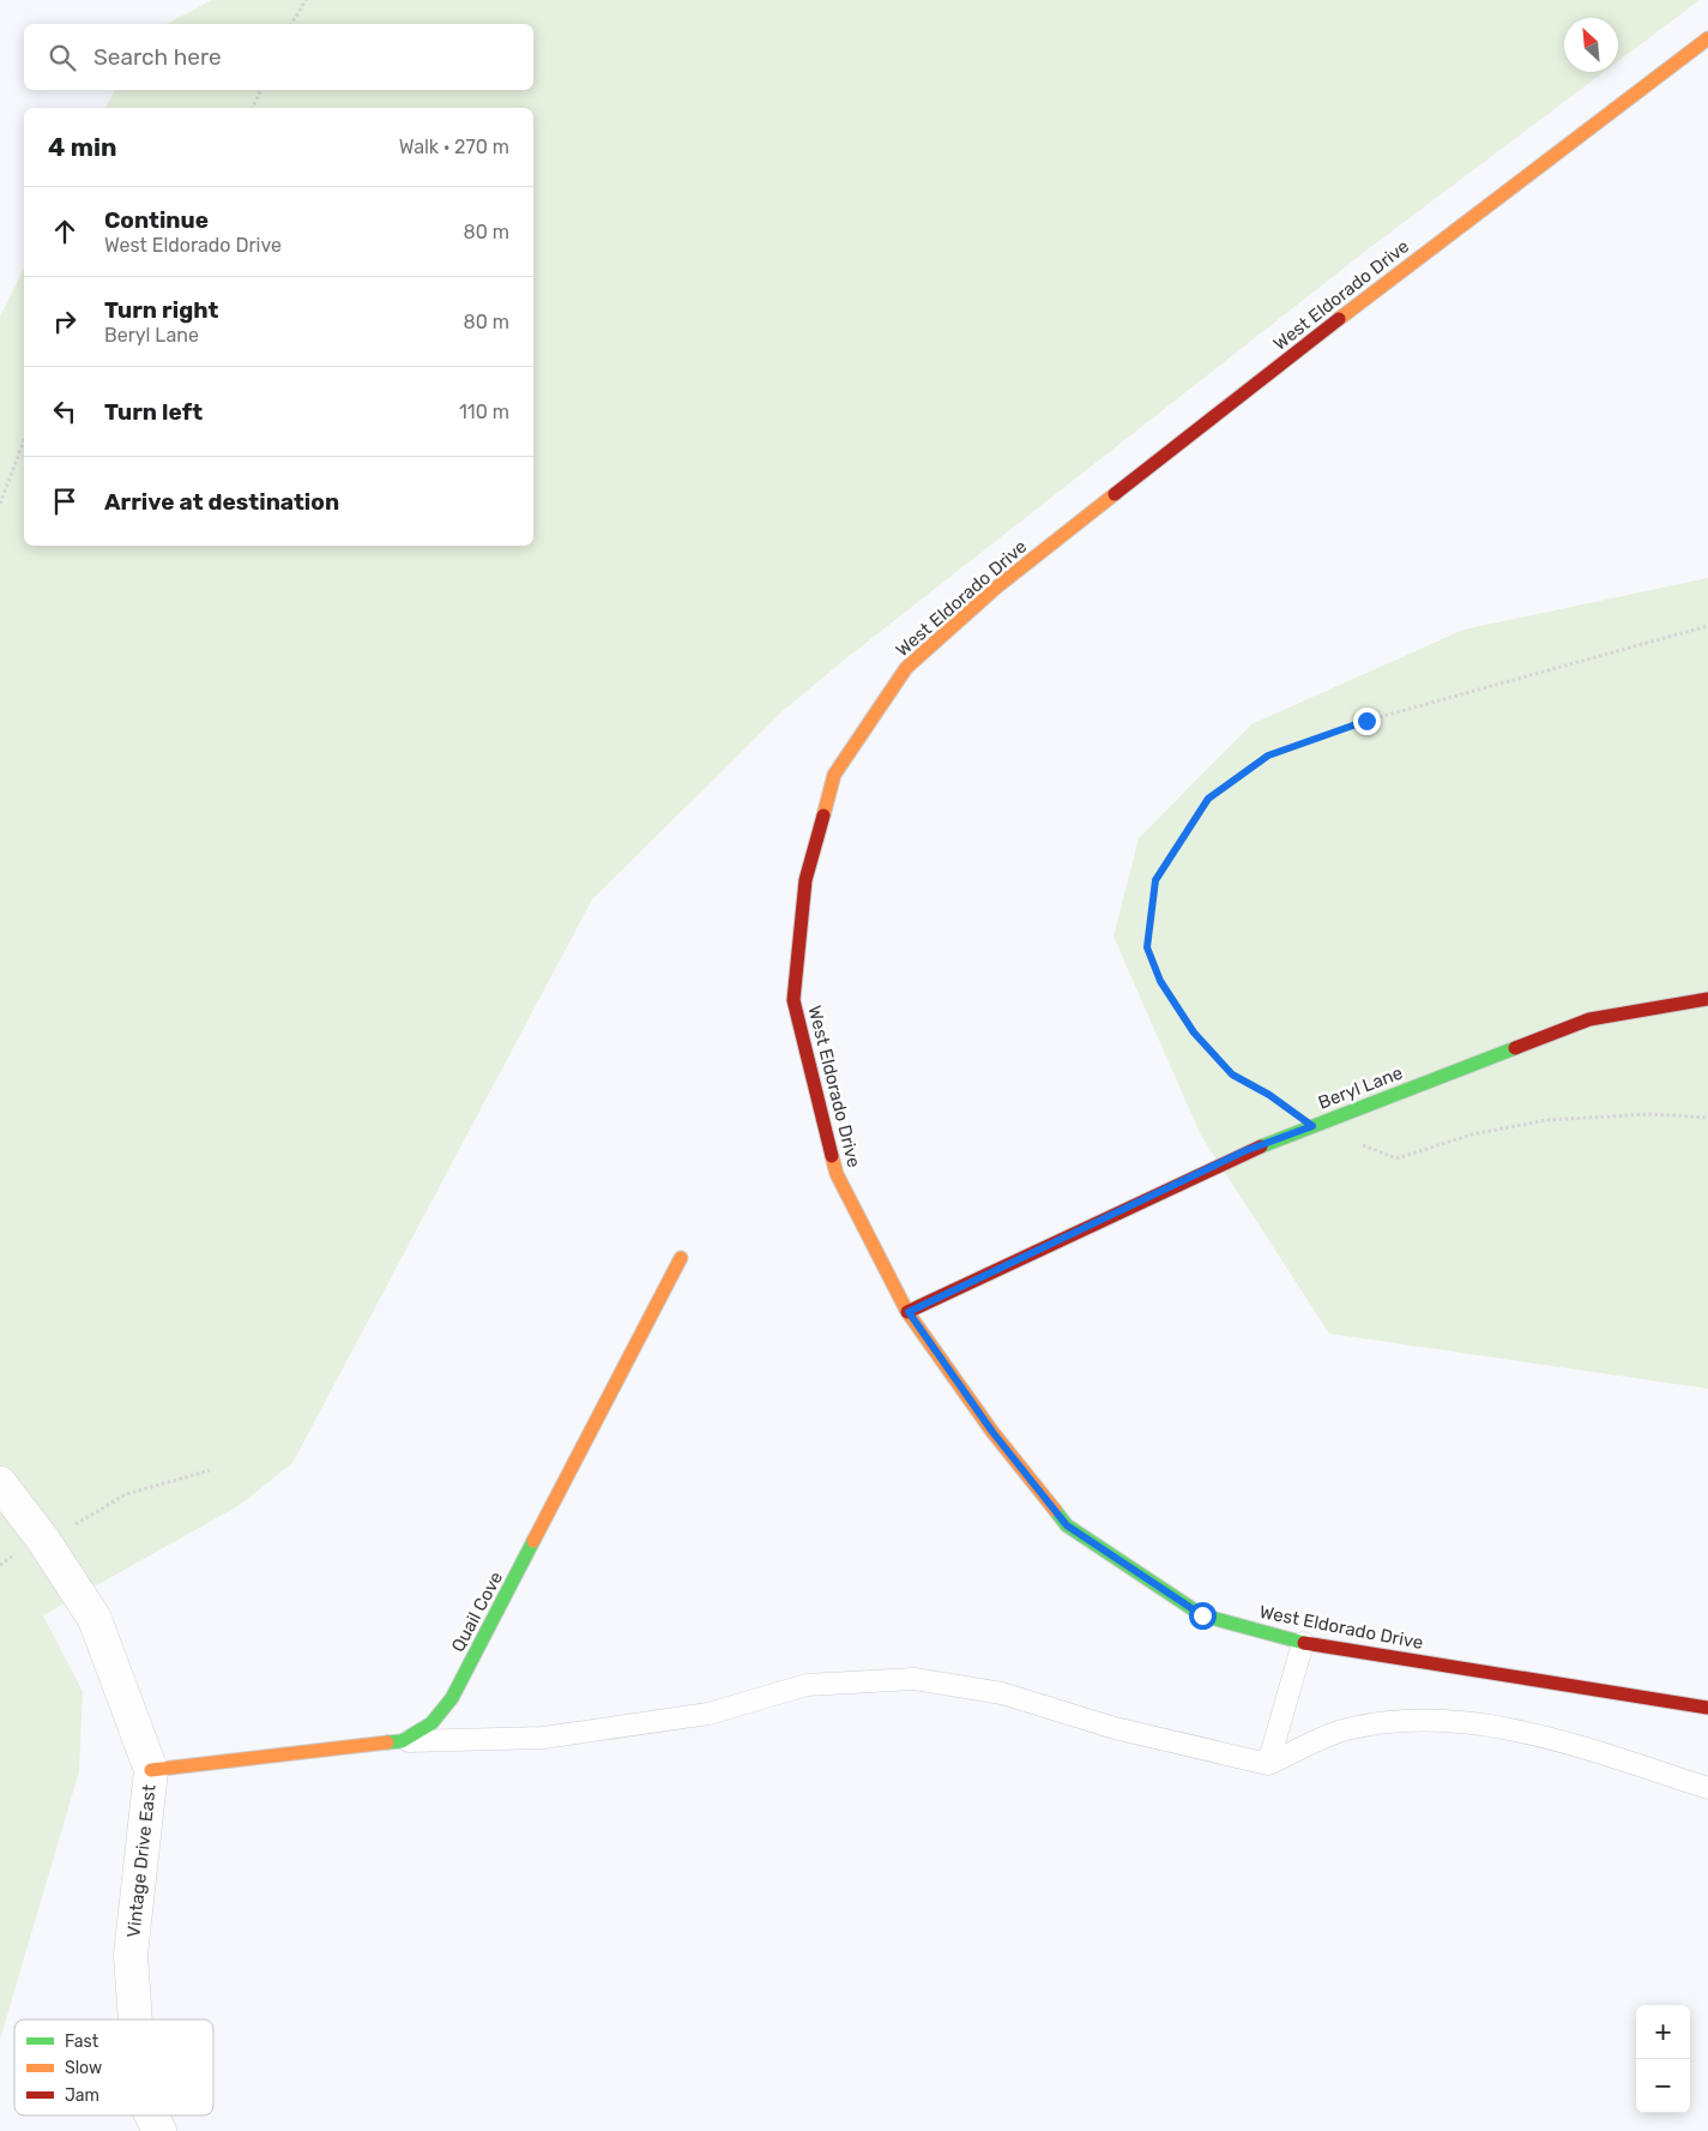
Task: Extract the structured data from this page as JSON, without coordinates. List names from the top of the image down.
{
  "streets": {
    "street": [
      "West Eldorado Drive",
      "Beryl Lane",
      "Quail Cove",
      "Vintage Drive East"
    ]
  },
  "crossings": [
    ["West Eldorado Drive", "Beryl Lane"],
    ["Quail Cove", "Vintage Drive East"]
  ],
  "legend": ["Fast", "Slow", "Jam"],
  "north": "top left",
  "page": {
    "search": "Search here",
    "heading": ["4 min", "Walk · 270 m"],
    "list": [
      ["Continue", "West Eldorado Drive", "80 m"],
      ["Turn right", "Beryl Lane", "80 m"],
      ["Turn left", "110 m"],
      "Arrive at destination"
    ],
    "map_buttons": ["+", "−"]
  }
}
